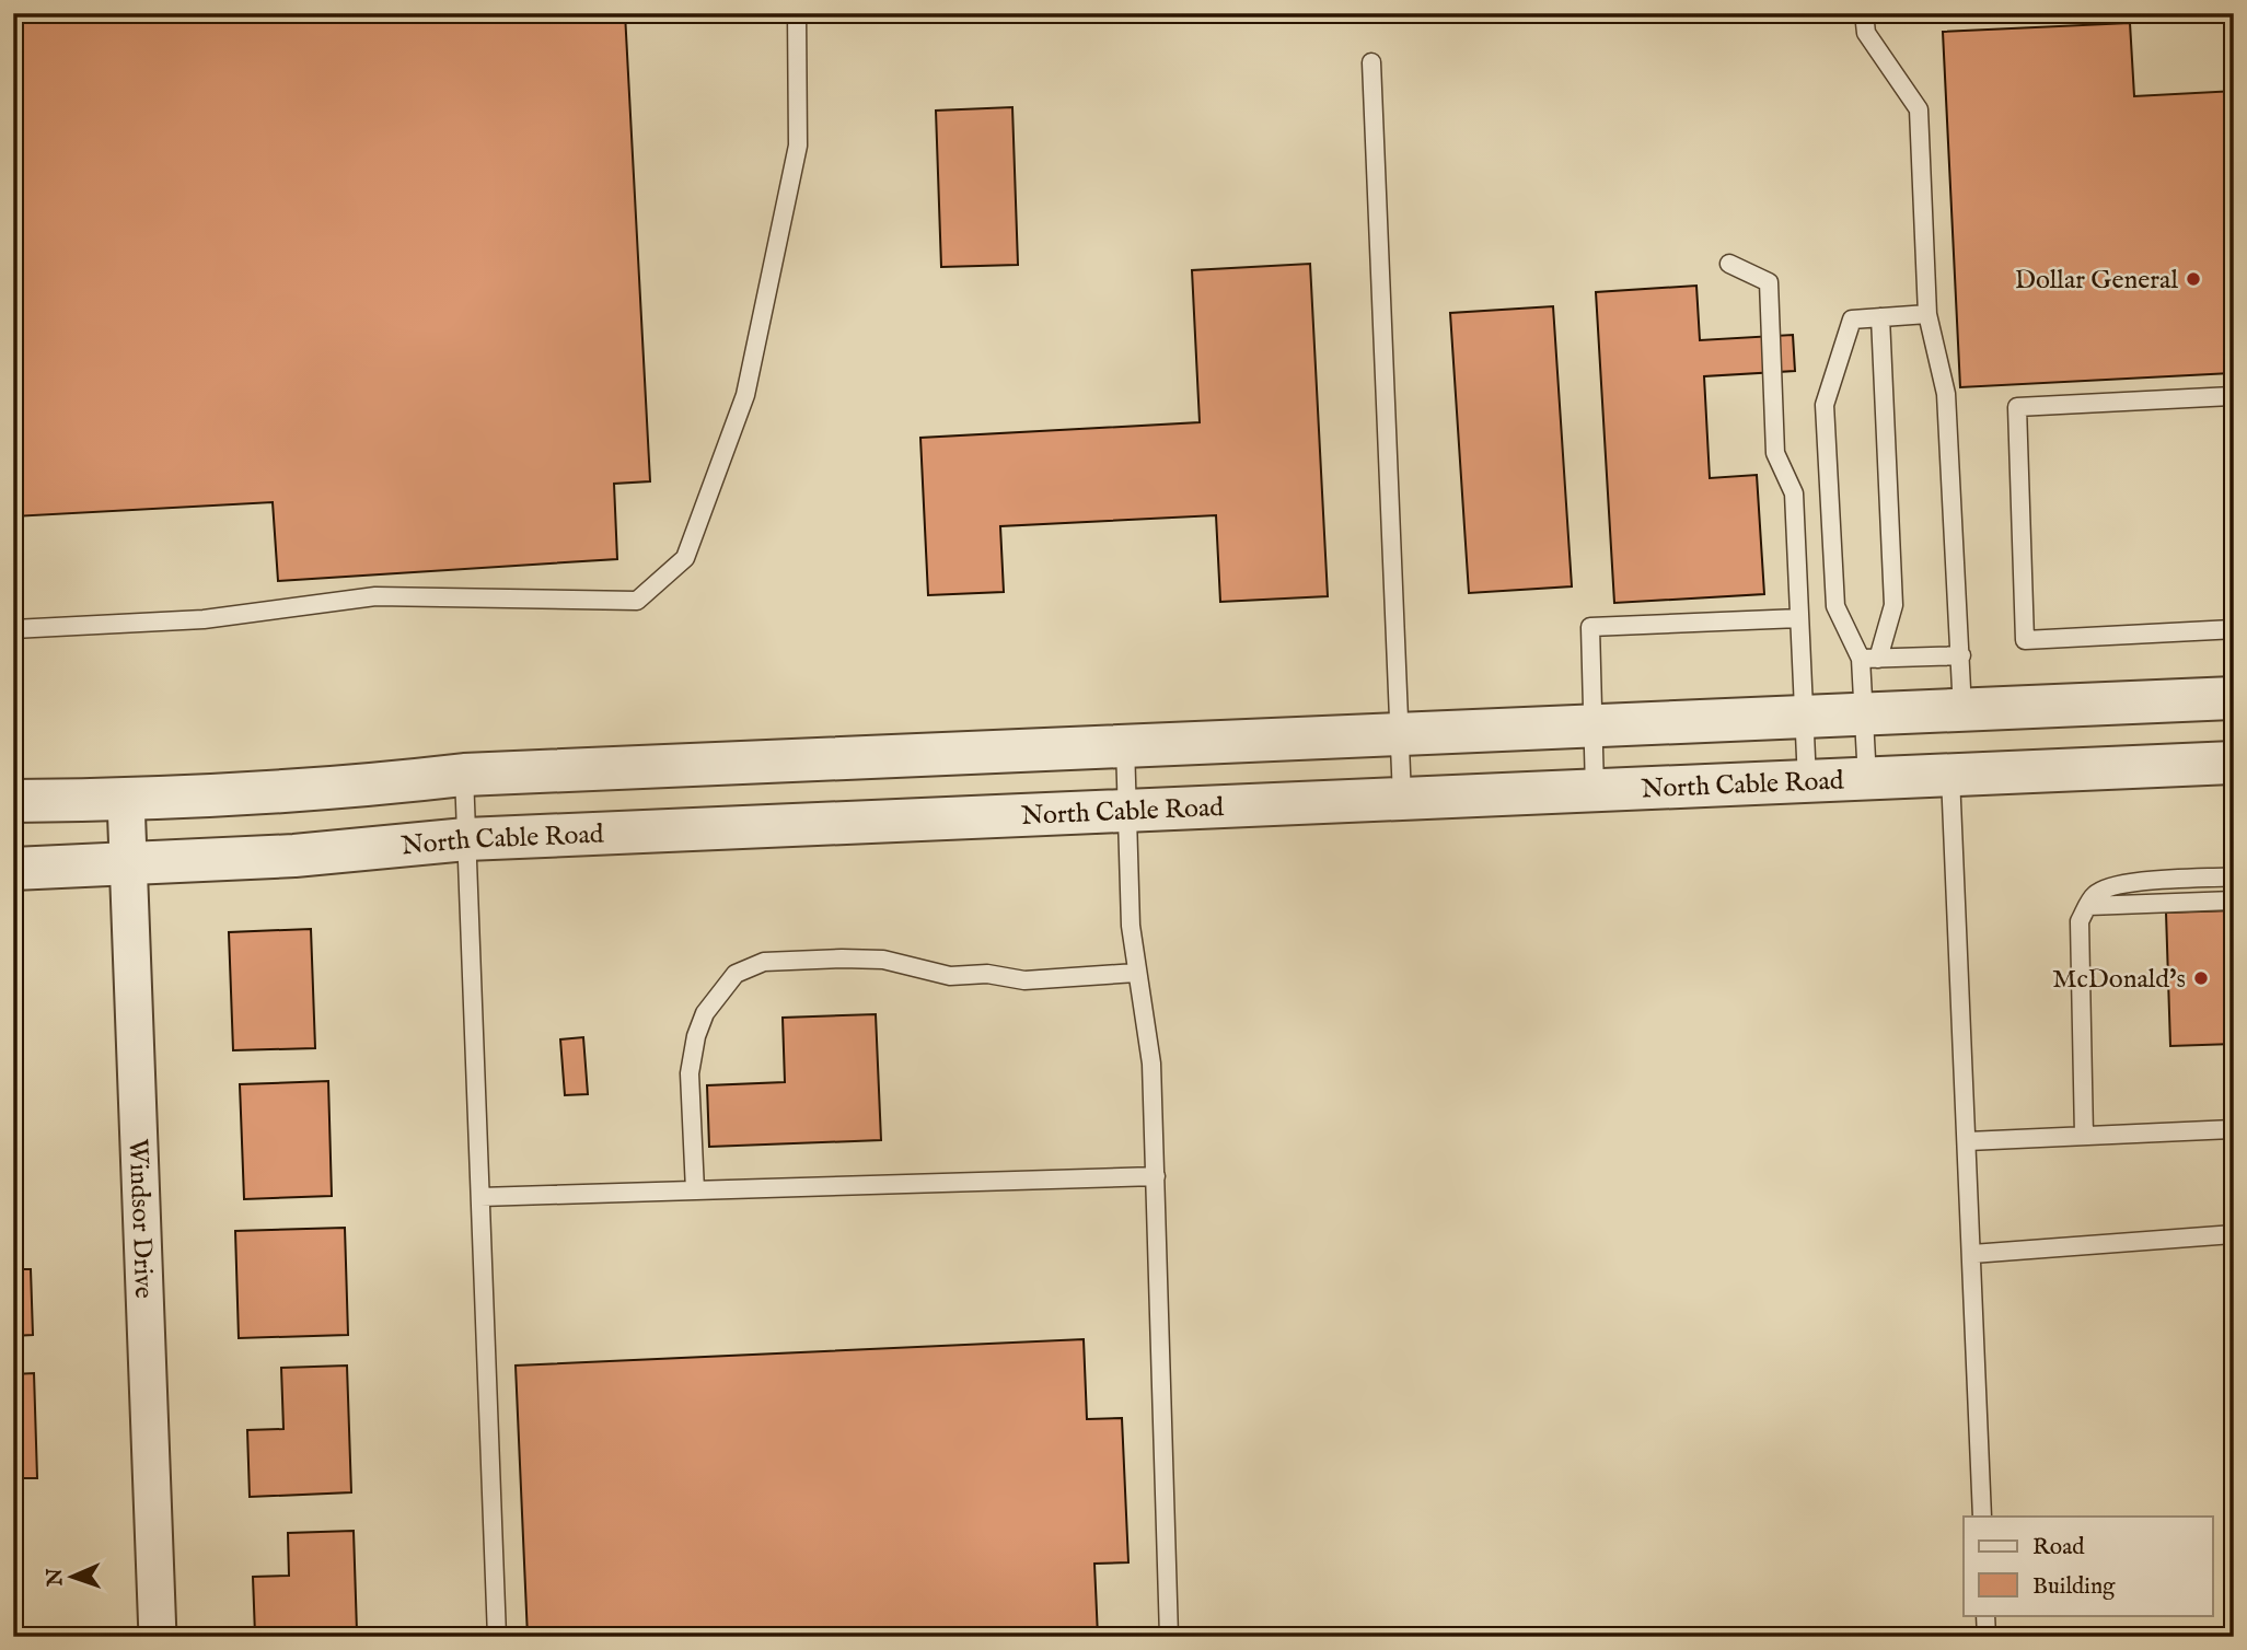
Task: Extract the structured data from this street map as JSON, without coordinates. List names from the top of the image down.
{
  "streets": {
    "street": ["North Cable Road", "Windsor Drive"]
  },
  "crossings": [
    ["North Cable Road", "Windsor Drive"]
  ],
  "places": ["Dollar General", "McDonald's"],
  "legend": ["Road", "Building"],
  "north": "left"
}
